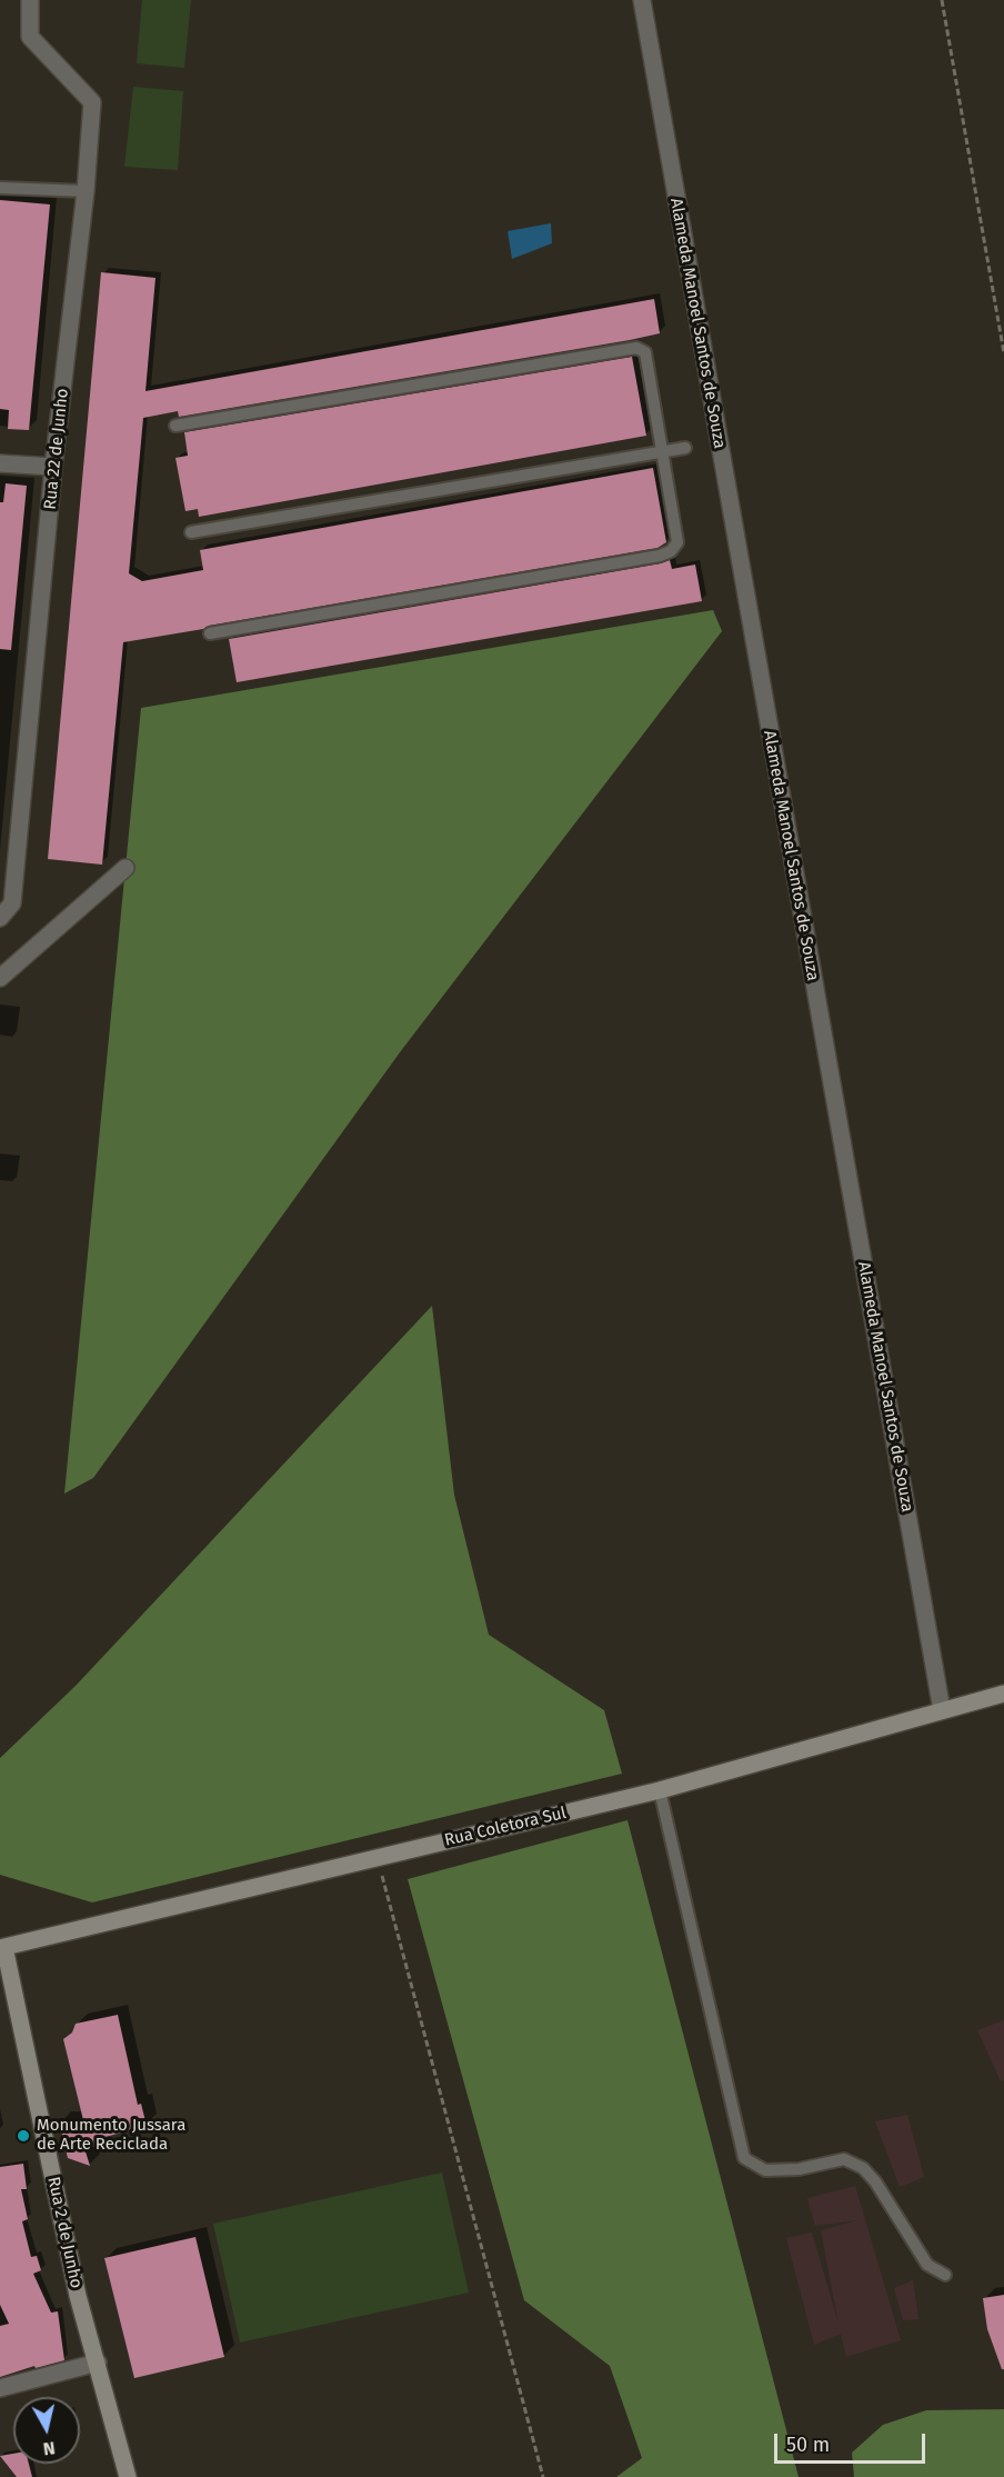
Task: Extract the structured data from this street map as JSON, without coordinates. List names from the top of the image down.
{
  "streets": {
    "street": [
      "Alameda Manoel Santos de Souza",
      "Rua 22 de Junho",
      "Rua Coletora Sul",
      "Rua 2 de Junho"
    ]
  },
  "crossings": [
    ["Alameda Manoel Santos de Souza", "Rua Coletora Sul"],
    ["Rua Coletora Sul", "Rua 2 de Junho"]
  ],
  "places": ["Monumento Jussara de Arte Reciclada"],
  "scale_bar": "50 m",
  "north": "bottom"
}
